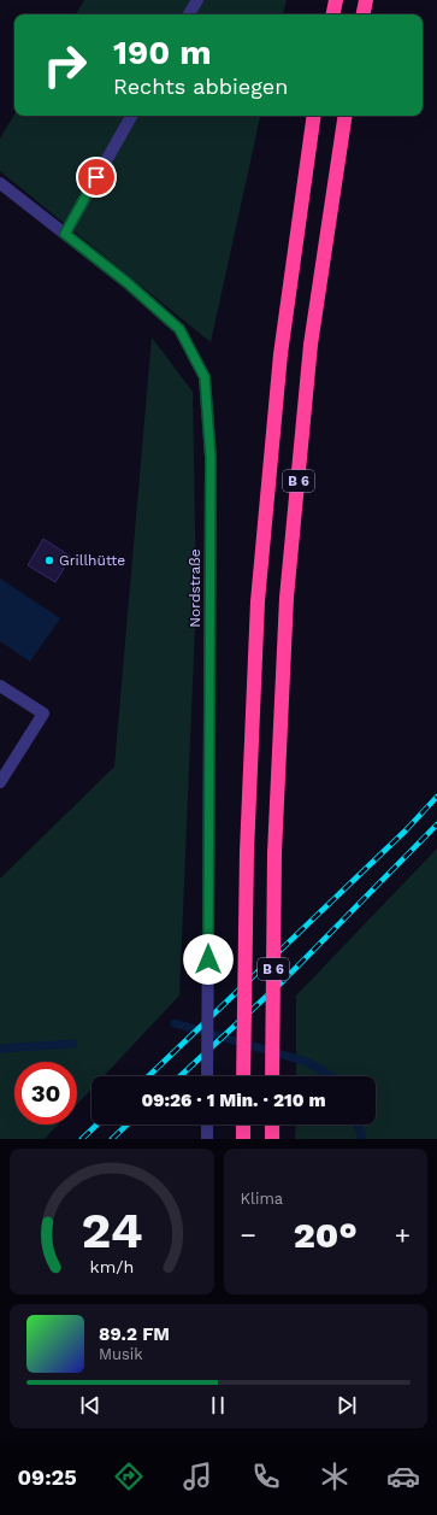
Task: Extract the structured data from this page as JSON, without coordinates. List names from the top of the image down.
{
  "streets": {
    "highway": ["B 6"],
    "street": ["Nordstraße"]
  },
  "places": ["Grillhütte"],
  "page": {
    "turn": ["190 m", "Rechts abbiegen"],
    "limit": "30",
    "trip": "09:26 · 1 Min. · 210 m",
    "tile": "Klima",
    "heat": ["−", "20°", "+"],
    "song": ["89.2 FM", "Musik"],
    "tabs": "09:25",
    "gauge": ["24", "km/h"]
  }
}
